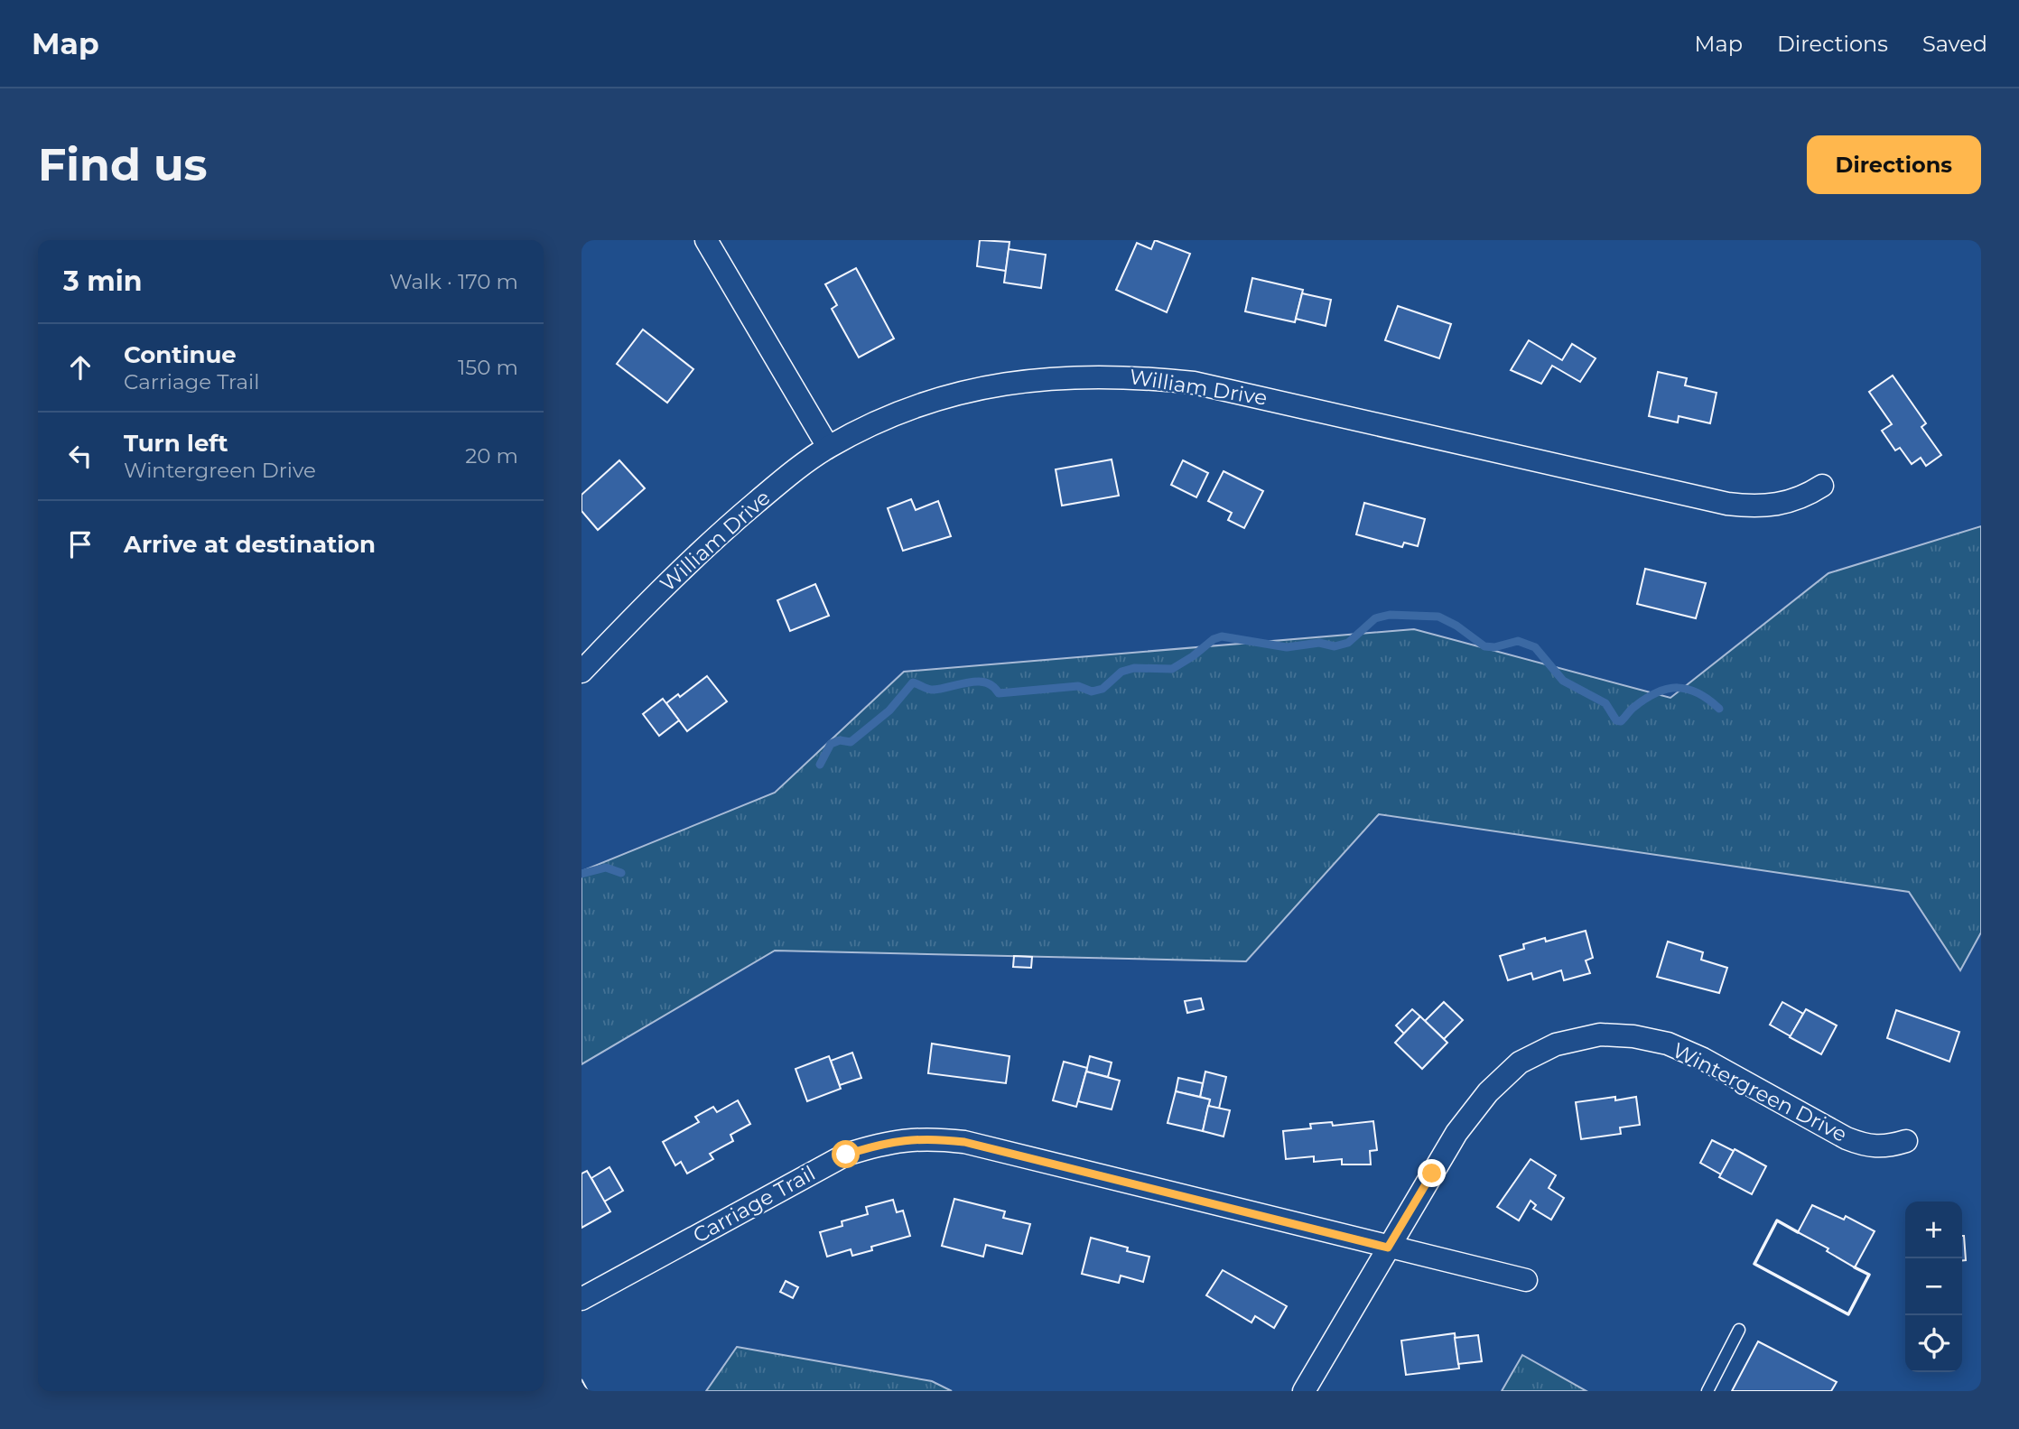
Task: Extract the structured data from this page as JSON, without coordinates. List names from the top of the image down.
{
  "streets": {
    "street": ["William Drive", "Wintergreen Drive", "Carriage Trail"]
  },
  "crossings": [
    ["Wintergreen Drive", "Carriage Trail"]
  ],
  "page": {
    "header": "Map",
    "nav": ["Map", "Directions", "Saved"],
    "buttons": "Directions",
    "title": "Find us",
    "heading": ["3 min", "Walk · 170 m"],
    "list": [
      ["Continue", "Carriage Trail", "150 m"],
      ["Turn left", "Wintergreen Drive", "20 m"],
      "Arrive at destination"
    ],
    "map_buttons": ["+", "−"]
  }
}
